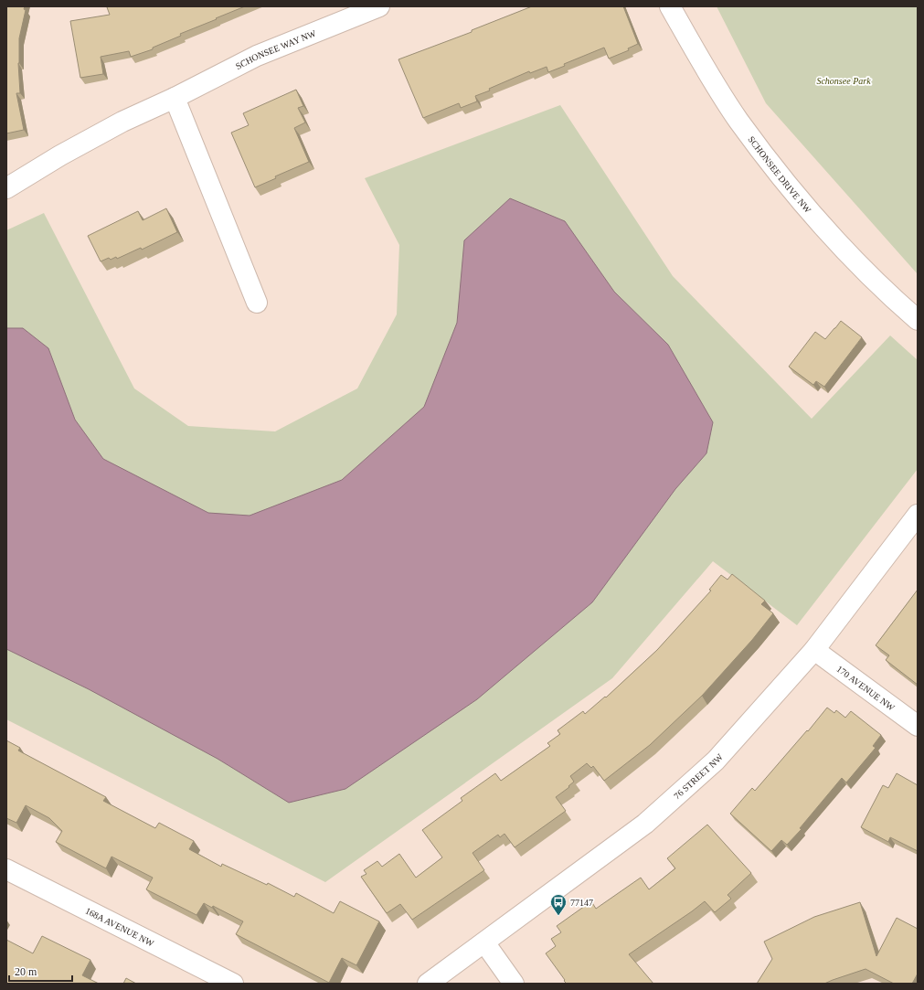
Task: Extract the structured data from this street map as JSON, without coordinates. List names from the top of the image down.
{
  "streets": {
    "street": [
      "SCHONSEE WAY NW",
      "SCHONSEE DRIVE NW",
      "170 AVENUE NW",
      "76 STREET NW",
      "168A AVENUE NW"
    ]
  },
  "crossings": [
    ["170 AVENUE NW", "76 STREET NW"]
  ],
  "parks": ["Schonsee Park"],
  "places": {
    "bus stop": ["77147"]
  },
  "scale_bar": "20 m"
}
